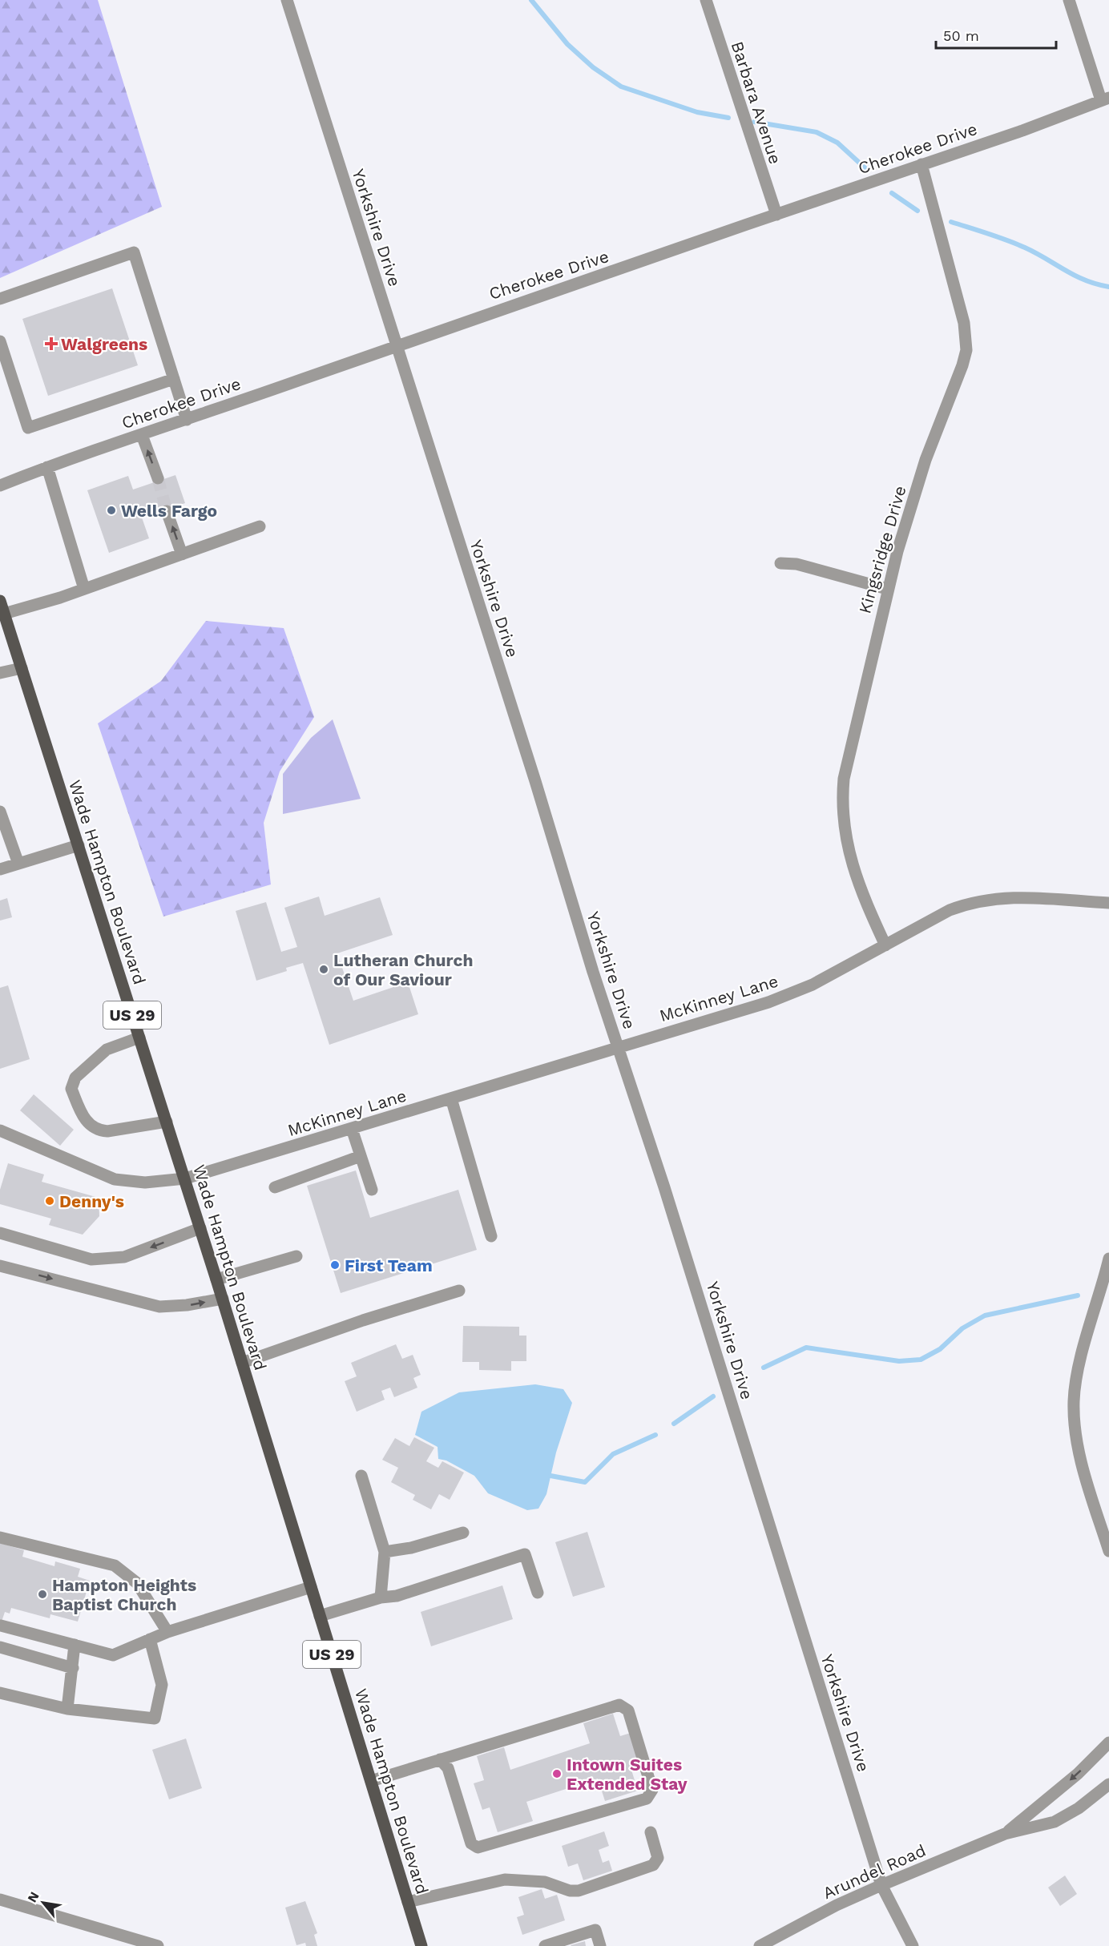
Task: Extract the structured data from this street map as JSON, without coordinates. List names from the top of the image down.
{
  "streets": {
    "main road": ["Wade Hampton Boulevard", "US 29"],
    "street": [
      "Barbara Avenue",
      "Cherokee Drive",
      "Yorkshire Drive",
      "Kingsridge Drive",
      "McKinney Lane",
      "Arundel Road"
    ]
  },
  "crossings": [
    ["Barbara Avenue", "Cherokee Drive"],
    ["Cherokee Drive", "Yorkshire Drive"],
    ["Cherokee Drive", "Kingsridge Drive"],
    ["Yorkshire Drive", "McKinney Lane"],
    ["Yorkshire Drive", "Arundel Road"],
    ["Kingsridge Drive", "McKinney Lane"],
    ["Wade Hampton Boulevard", "McKinney Lane"]
  ],
  "places": {
    "health": ["Walgreens"],
    "other": [
      "Wells Fargo",
      "Lutheran Church of Our Saviour",
      "Denny's",
      "First Team",
      "Hampton Heights Baptist Church",
      "Intown Suites Extended Stay"
    ]
  },
  "scale_bar": "50 m",
  "north": "top left"
}
